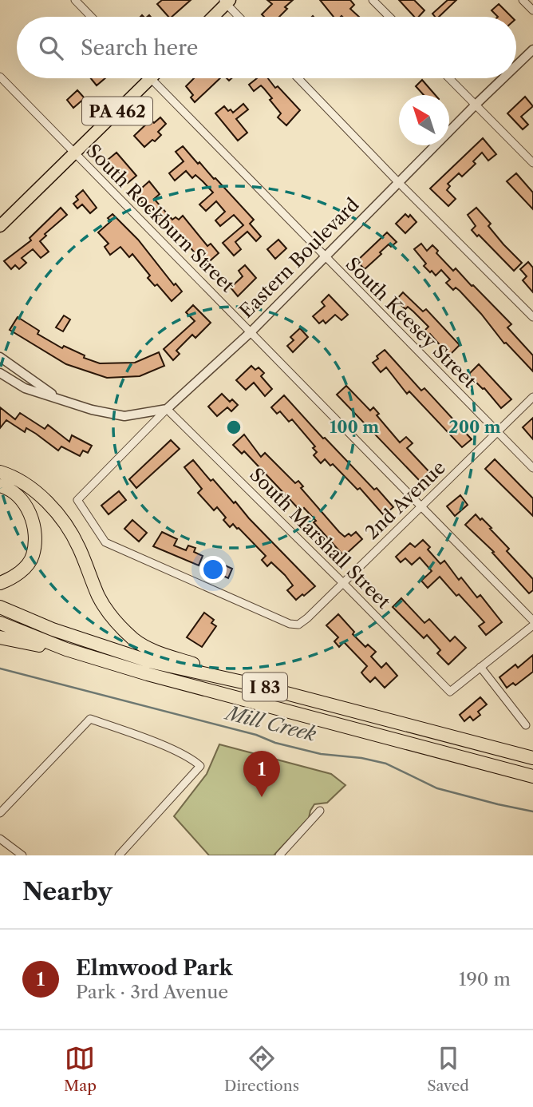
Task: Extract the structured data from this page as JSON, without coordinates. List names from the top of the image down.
{
  "streets": {
    "highway": ["I 83"],
    "main road": ["PA 462"],
    "street": [
      "South Rockburn Street",
      "Eastern Boulevard",
      "South Keesey Street",
      "2nd Avenue",
      "South Marshall Street"
    ]
  },
  "crossings": [
    ["PA 462", "South Rockburn Street"],
    ["PA 462", "South Keesey Street"],
    ["South Rockburn Street", "Eastern Boulevard"],
    ["South Rockburn Street", "2nd Avenue"],
    ["Eastern Boulevard", "South Keesey Street"],
    ["Eastern Boulevard", "2nd Avenue"],
    ["Eastern Boulevard", "South Marshall Street"],
    ["South Keesey Street", "2nd Avenue"],
    ["2nd Avenue", "South Marshall Street"]
  ],
  "water": ["Mill Creek"],
  "north": "top left",
  "page": {
    "search": "Search here",
    "pins": "1",
    "heading": "Nearby",
    "list": [
      {
        "mark": "1",
        "name": "Elmwood Park",
        "note": "Park · 3rd Avenue",
        "value": "190 m"
      }
    ],
    "nav": ["Map", "Directions", "Saved"]
  },
  "rings": ["100 m", "200 m"]
}
